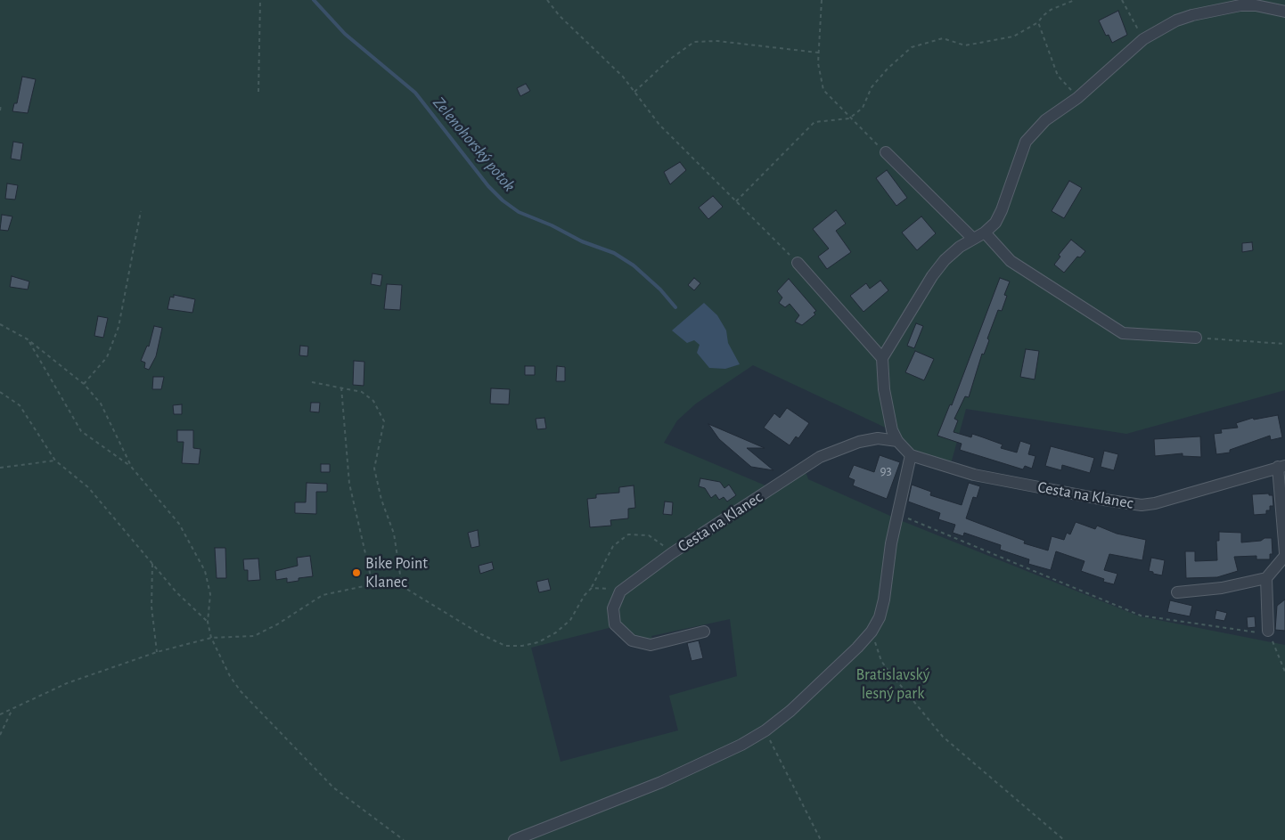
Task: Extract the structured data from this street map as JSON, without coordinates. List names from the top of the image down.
{
  "streets": {
    "street": ["Cesta na Klanec"]
  },
  "water": ["Zelenohorský potok"],
  "parks": ["Bratislavský lesný park"],
  "places": ["Bike Point Klanec"],
  "house_numbers": ["93"]
}
